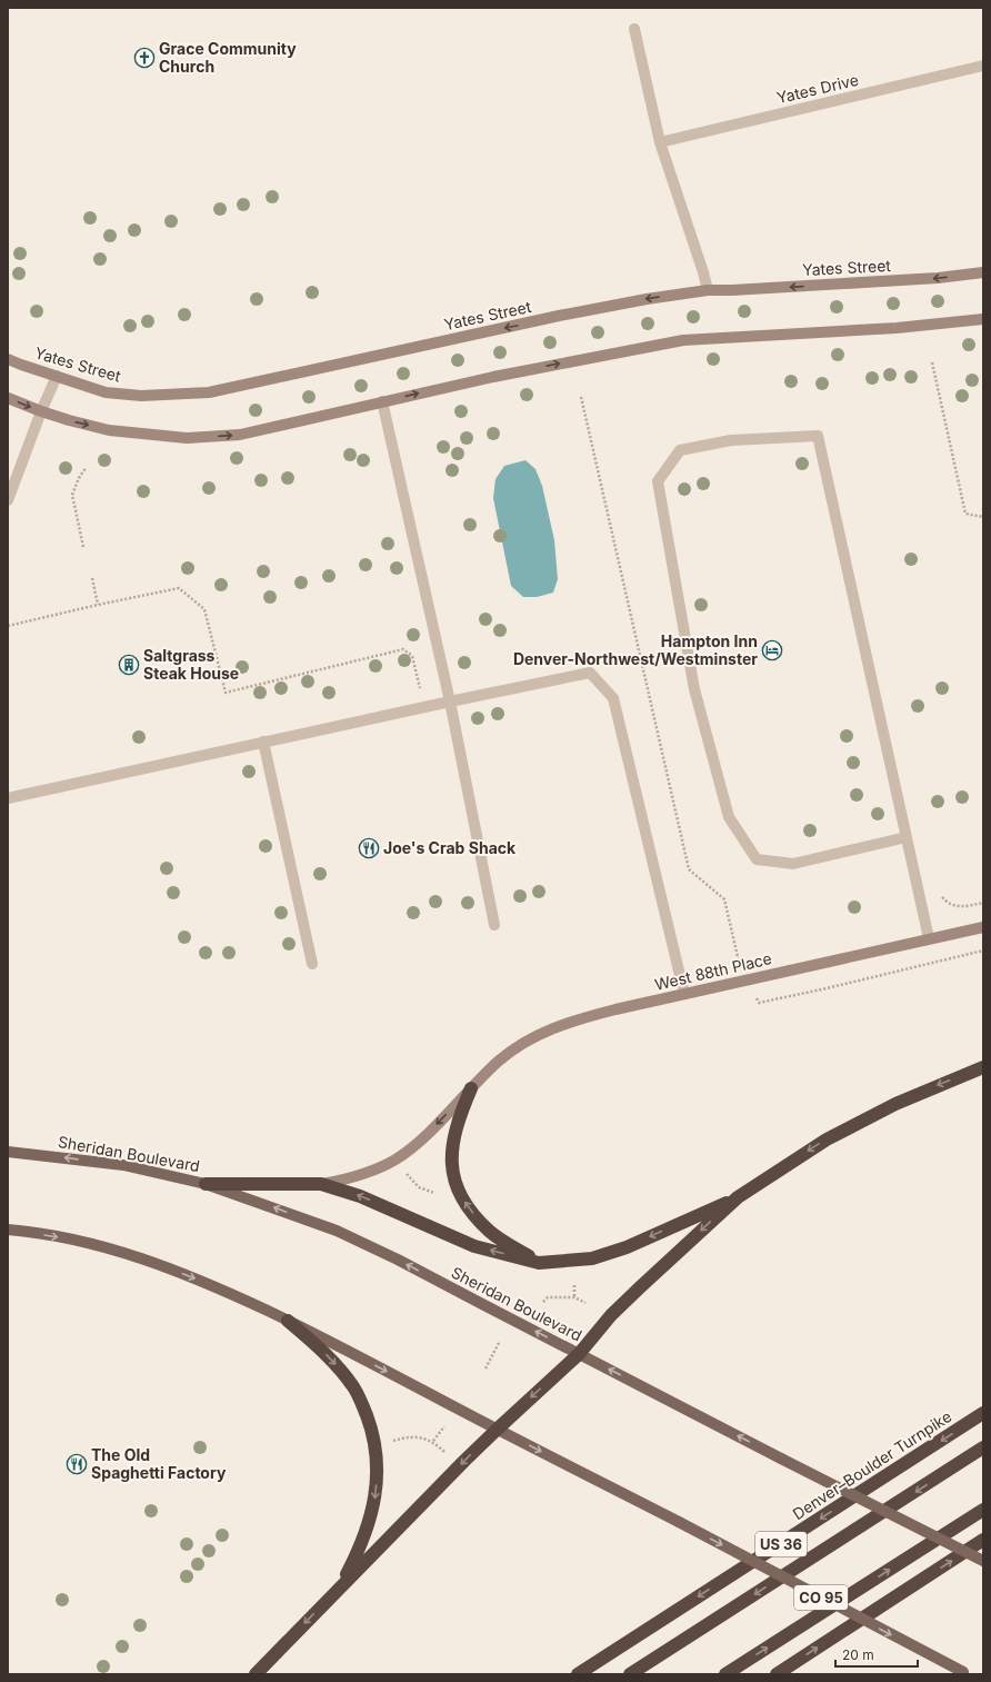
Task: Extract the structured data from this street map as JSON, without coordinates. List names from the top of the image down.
{
  "streets": {
    "highway": ["Denver–Boulder Turnpike", "US 36"],
    "main road": ["Sheridan Boulevard", "CO 95"],
    "street": ["Yates Drive", "Yates Street", "West 88th Place"]
  },
  "one_way": ["Sheridan Boulevard"],
  "places": {
    "church": ["Grace Community Church"],
    "hotel": ["Hampton Inn Denver-Northwest/Westminster"],
    "building": ["Saltgrass Steak House"],
    "restaurant": ["Joe's Crab Shack", "The Old Spaghetti Factory"]
  },
  "scale_bar": "20 m"
}
